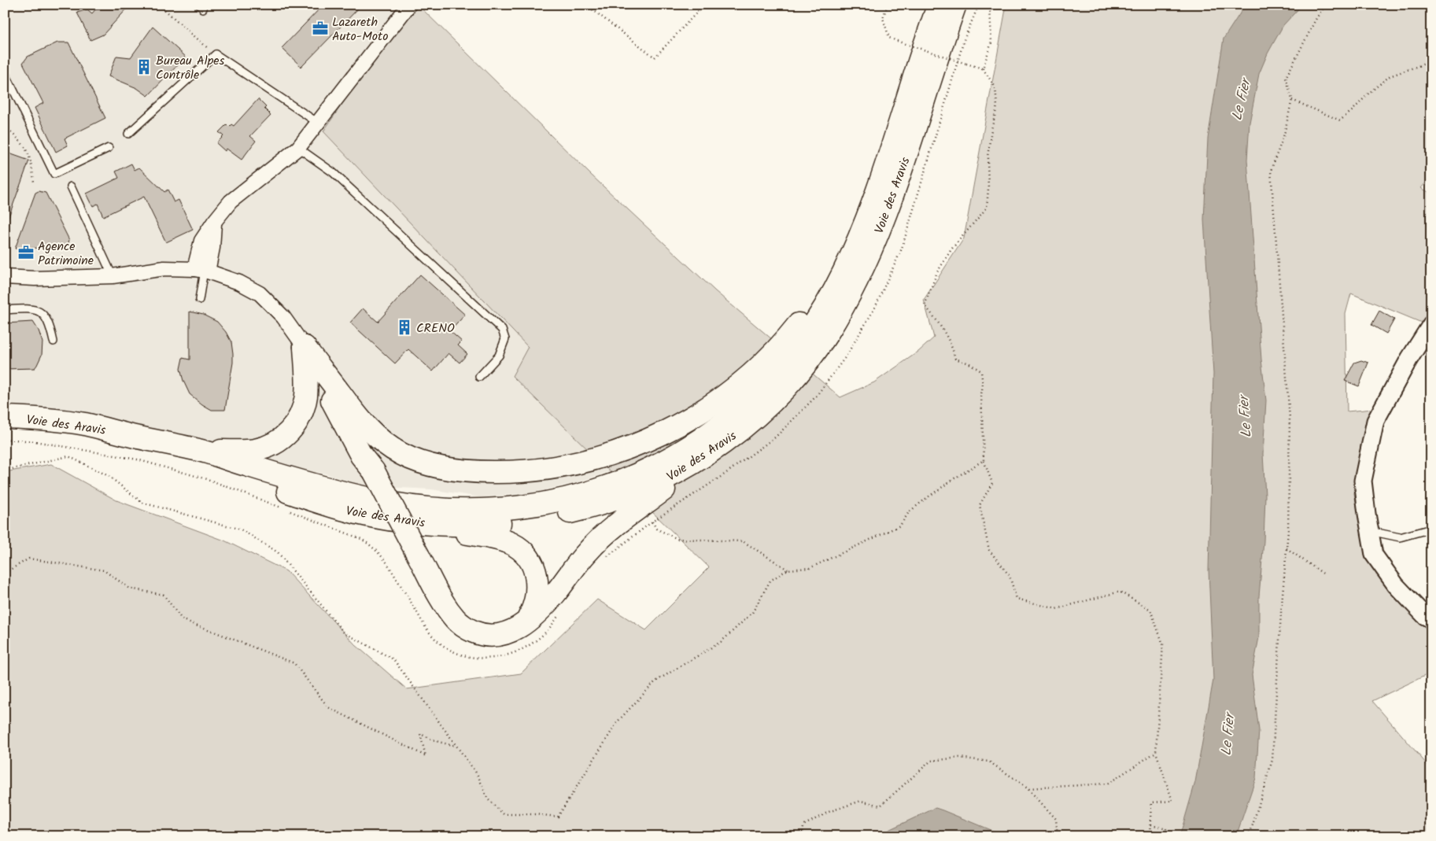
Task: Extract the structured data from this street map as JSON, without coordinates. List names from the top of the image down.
{
  "streets": {
    "highway": ["Voie des Aravis"]
  },
  "water": ["Le Fier"],
  "places": {
    "office": ["Lazareth Auto-Moto", "Agence Patrimoine"],
    "building": ["Bureau Alpes Contrôle", "CRENO"]
  }
}
